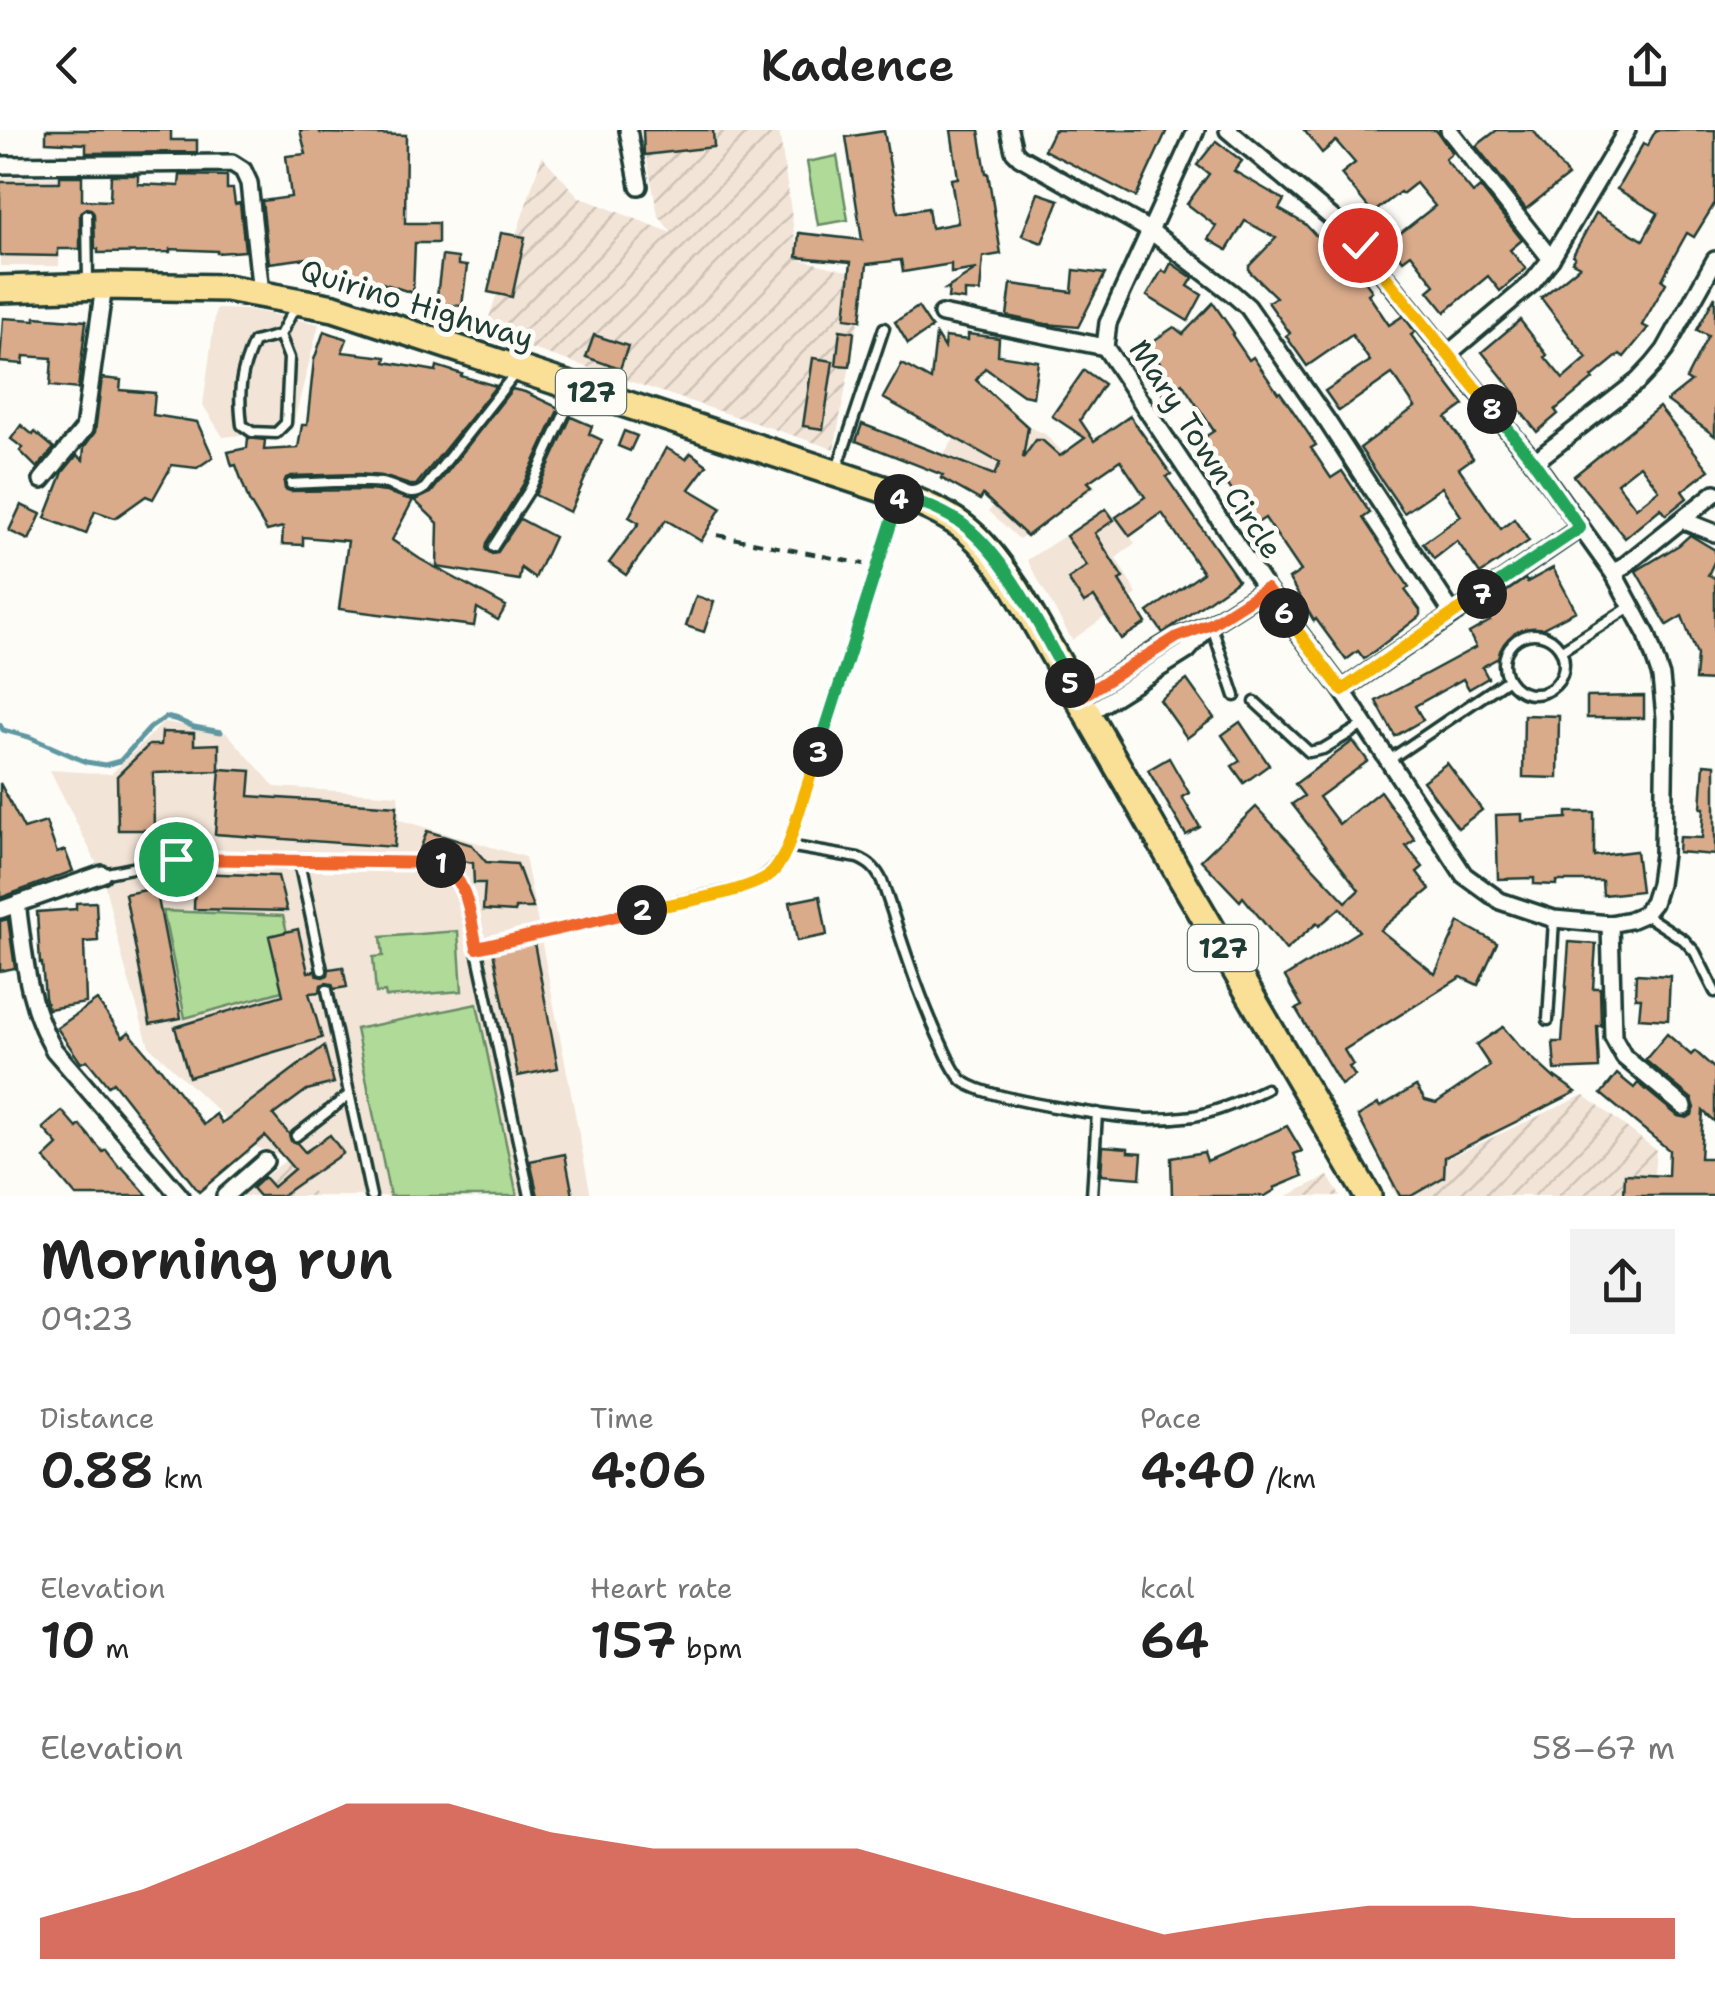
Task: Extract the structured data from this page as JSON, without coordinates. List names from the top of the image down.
{
  "streets": {
    "main road": ["Quirino Highway", "127"],
    "street": ["Mary Town Circle"]
  },
  "page": {
    "header": "Kadence",
    "pins": [
      "8",
      "4",
      "7",
      "6",
      "5",
      "3",
      "1",
      "2"
    ],
    "heading": ["Morning run", "09:23"],
    "stats": [
      ["Distance", "0.88 km"],
      ["Time", "4:06"],
      ["Pace", "4:40 /km"],
      ["Elevation", "10 m"],
      ["Heart rate", "157 bpm"],
      ["kcal", "64"]
    ],
    "chart": ["Elevation", "58–67 m"]
  }
}
